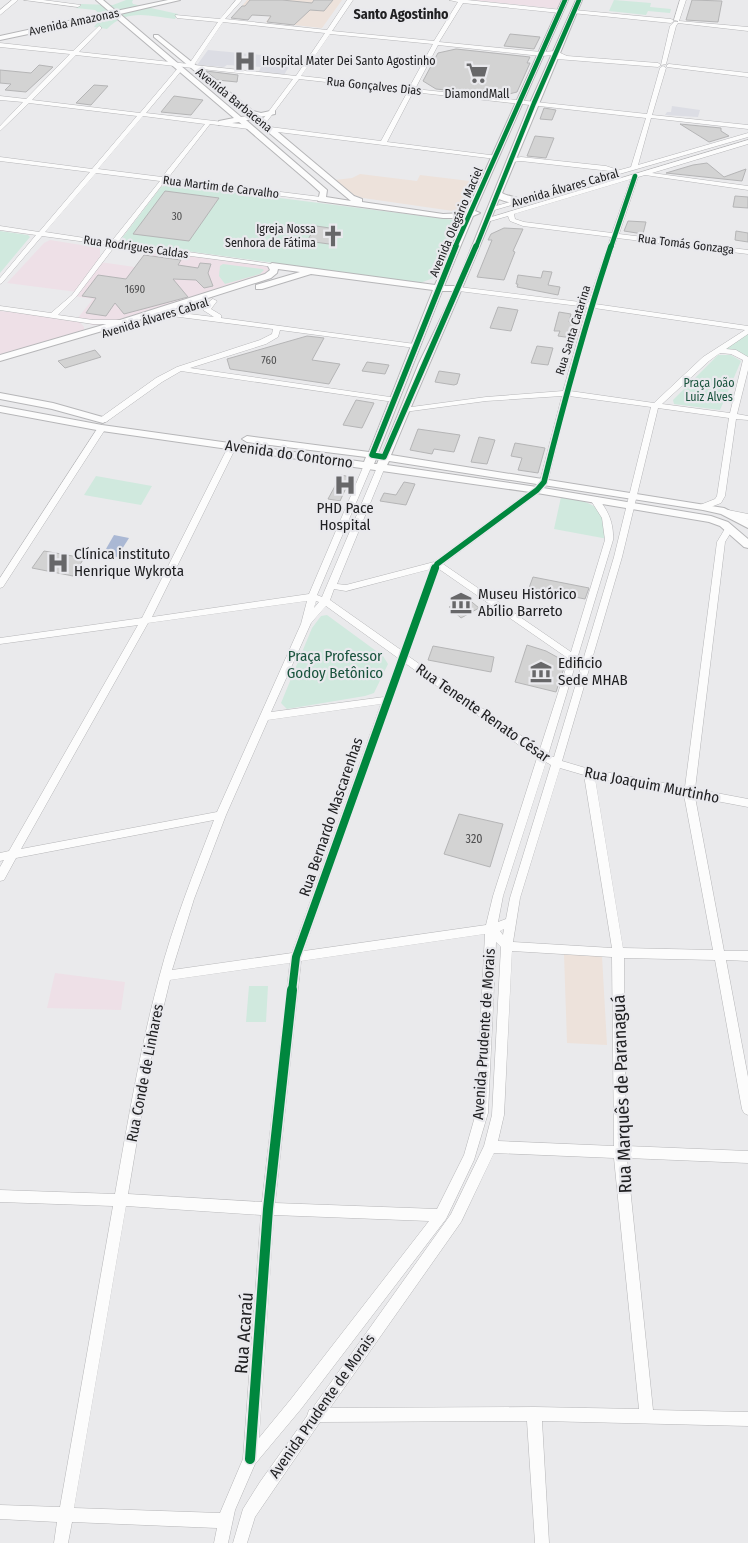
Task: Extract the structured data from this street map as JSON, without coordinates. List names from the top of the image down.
{
  "streets": {
    "main road": [
      "Avenida Amazonas",
      "Avenida Barbacena",
      "Rua Martim de Carvalho",
      "Avenida Álvares Cabral",
      "Avenida Olegário Maciel",
      "Avenida do Contorno"
    ],
    "street": [
      "Rua Gonçalves Dias",
      "Rua Tomás Gonzaga",
      "Rua Rodrigues Caldas",
      "Rua Santa Catarina",
      "Rua Tenente Renato César",
      "Rua Joaquim Murtinho",
      "Rua Bernardo Mascarenhas",
      "Avenida Prudente de Morais",
      "Rua Conde de Linhares",
      "Rua Marquês de Paranaguá",
      "Rua Acaraú"
    ]
  },
  "crossings": [
    ["Avenida Amazonas", "Avenida Barbacena"],
    ["Rua Gonçalves Dias", "Avenida Barbacena"],
    ["Rua Gonçalves Dias", "Avenida Olegário Maciel"],
    ["Avenida Barbacena", "Rua Martim de Carvalho"],
    ["Rua Martim de Carvalho", "Avenida Álvares Cabral"],
    ["Rua Martim de Carvalho", "Avenida Olegário Maciel"],
    ["Avenida Álvares Cabral", "Avenida Olegário Maciel"],
    ["Avenida Álvares Cabral", "Rua Tomás Gonzaga"],
    ["Avenida Álvares Cabral", "Rua Rodrigues Caldas"],
    ["Avenida Álvares Cabral", "Rua Santa Catarina"],
    ["Avenida Olegário Maciel", "Avenida do Contorno"],
    ["Avenida Olegário Maciel", "Rua Conde de Linhares"],
    ["Rua Tomás Gonzaga", "Rua Santa Catarina"],
    ["Rua Santa Catarina", "Avenida do Contorno"],
    ["Avenida do Contorno", "Avenida Prudente de Morais"],
    ["Avenida do Contorno", "Rua Conde de Linhares"],
    ["Rua Tenente Renato César", "Rua Joaquim Murtinho"],
    ["Rua Tenente Renato César", "Rua Bernardo Mascarenhas"],
    ["Rua Tenente Renato César", "Avenida Prudente de Morais"],
    ["Rua Tenente Renato César", "Rua Conde de Linhares"],
    ["Rua Joaquim Murtinho", "Avenida Prudente de Morais"],
    ["Rua Joaquim Murtinho", "Rua Marquês de Paranaguá"],
    ["Rua Bernardo Mascarenhas", "Rua Acaraú"],
    ["Avenida Prudente de Morais", "Rua Acaraú"]
  ],
  "districts": ["Santo Agostinho"],
  "parks": ["Praça João Luiz Alves", "Praça Professor Godoy Betônico"],
  "places": {
    "hospital": ["Hospital Mater Dei Santo Agostinho", "PHD Pace Hospital", "Clínica instituto Henrique Wykrota"],
    "supermarket": ["DiamondMall"],
    "church": ["Igreja Nossa Senhora de Fátima"],
    "museum": ["Museu Histórico Abílio Barreto", "Edificio Sede MHAB"]
  },
  "house_numbers": [
    "30",
    "1690",
    "760",
    "320"
  ]
}
